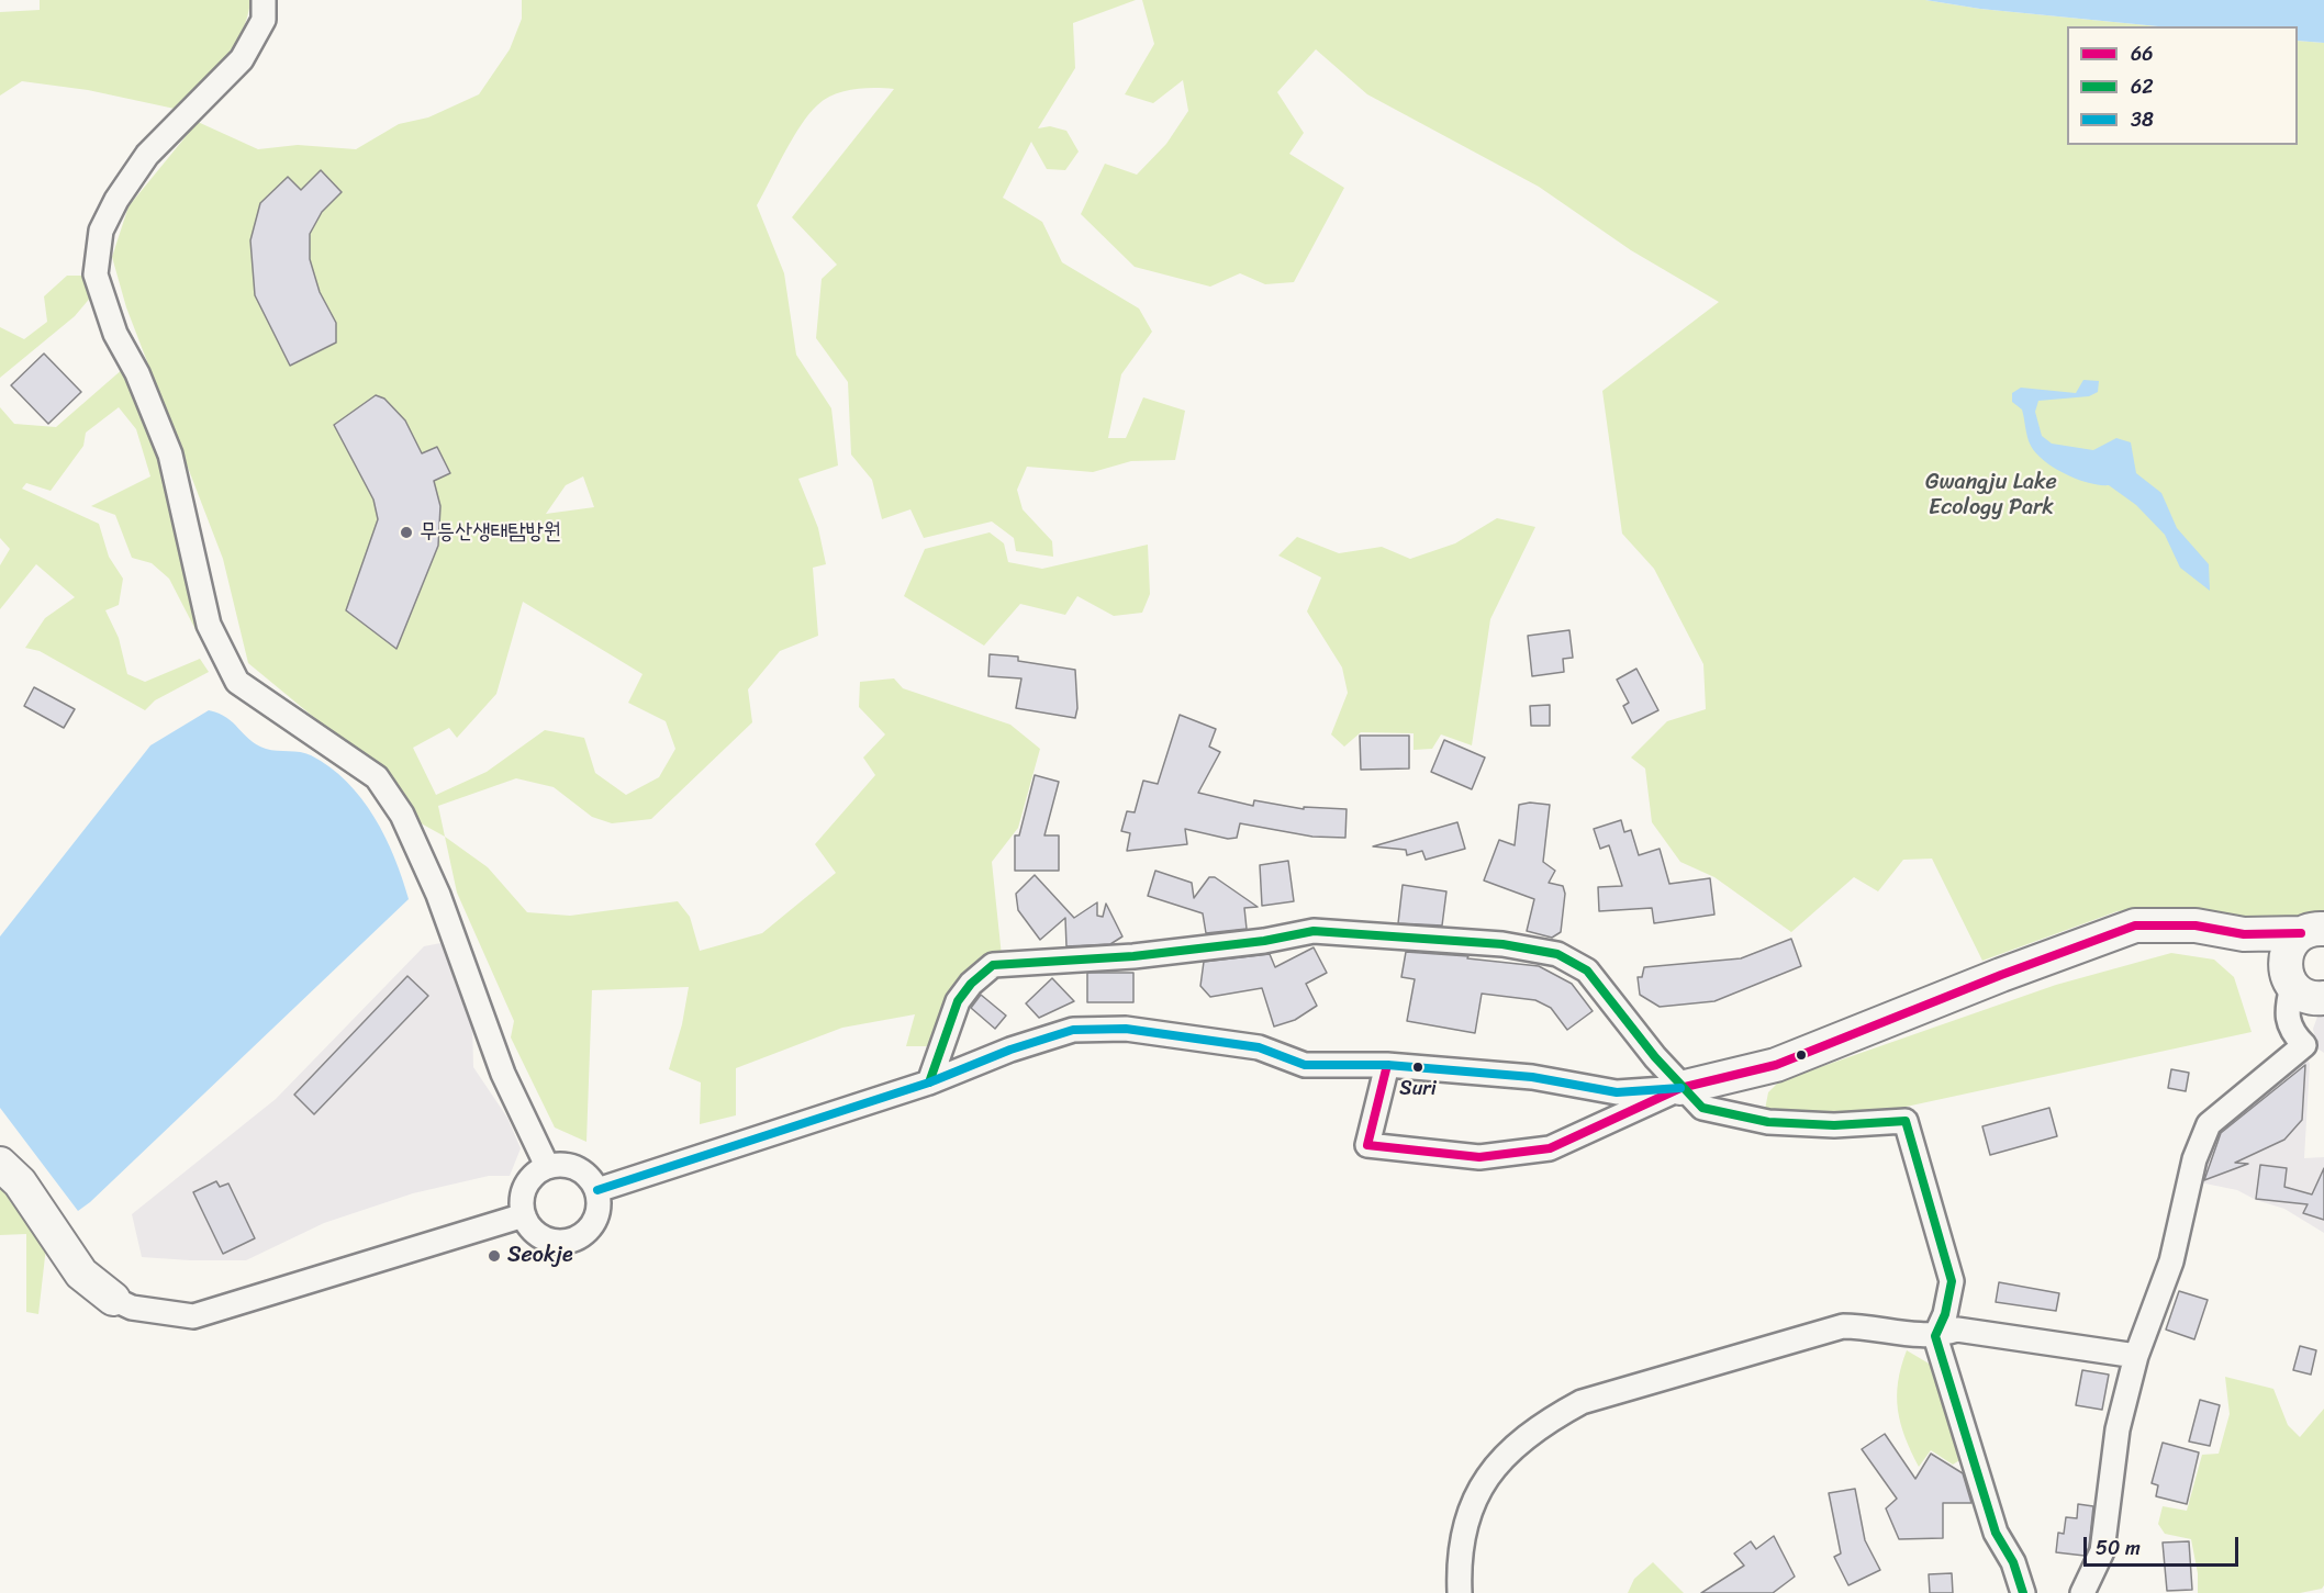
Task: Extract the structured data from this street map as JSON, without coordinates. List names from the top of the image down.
{
  "parks": ["Gwangju Lake Ecology Park"],
  "places": ["무등산생태탐방원", "Suri", "Seokje"],
  "lines": ["transit line 66", "transit line 62", "transit line 38"],
  "legend": ["66", "62", "38"],
  "scale_bar": "50 m"
}
